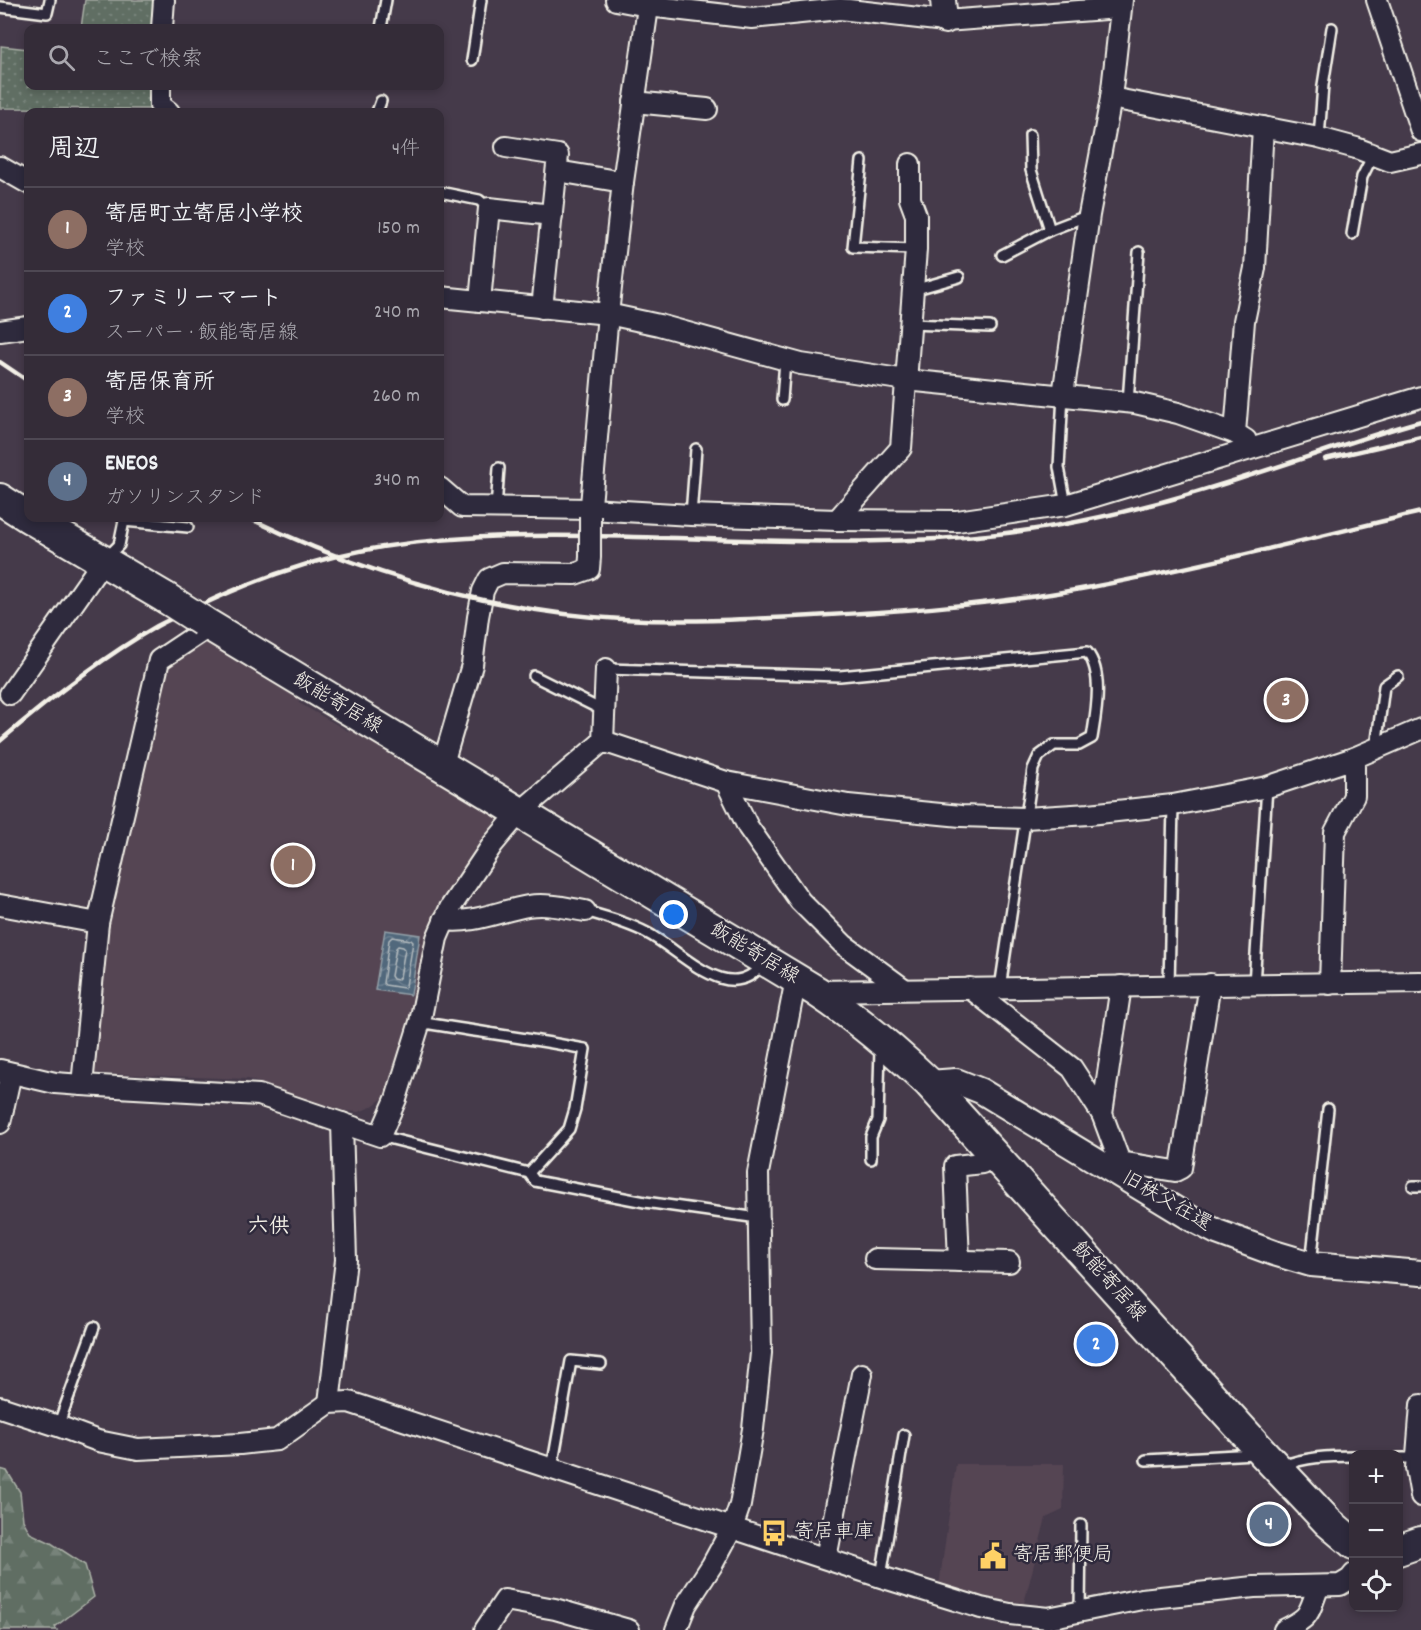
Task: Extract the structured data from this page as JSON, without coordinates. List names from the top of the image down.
{
  "streets": {
    "main road": ["飯能寄居線"],
    "street": ["旧秩父往還"]
  },
  "crossings": [
    ["飯能寄居線", "旧秩父往還"]
  ],
  "districts": ["六供"],
  "places": {
    "bus stop": ["寄居車庫"],
    "public building": ["寄居郵便局"]
  },
  "page": {
    "search": "ここで検索",
    "heading": ["周辺", "4件"],
    "list": [
      {
        "mark": "1",
        "name": "寄居町立寄居小学校",
        "note": "学校",
        "value": "150 m"
      },
      {
        "mark": "2",
        "name": "ファミリーマート",
        "note": "スーパー · 飯能寄居線",
        "value": "240 m"
      },
      {
        "mark": "3",
        "name": "寄居保育所",
        "note": "学校",
        "value": "260 m"
      },
      {
        "mark": "4",
        "name": "ENEOS",
        "note": "ガソリンスタンド",
        "value": "340 m"
      }
    ],
    "pins": [
      "3",
      "1",
      "2",
      "4"
    ],
    "map_buttons": ["+", "−"]
  }
}
